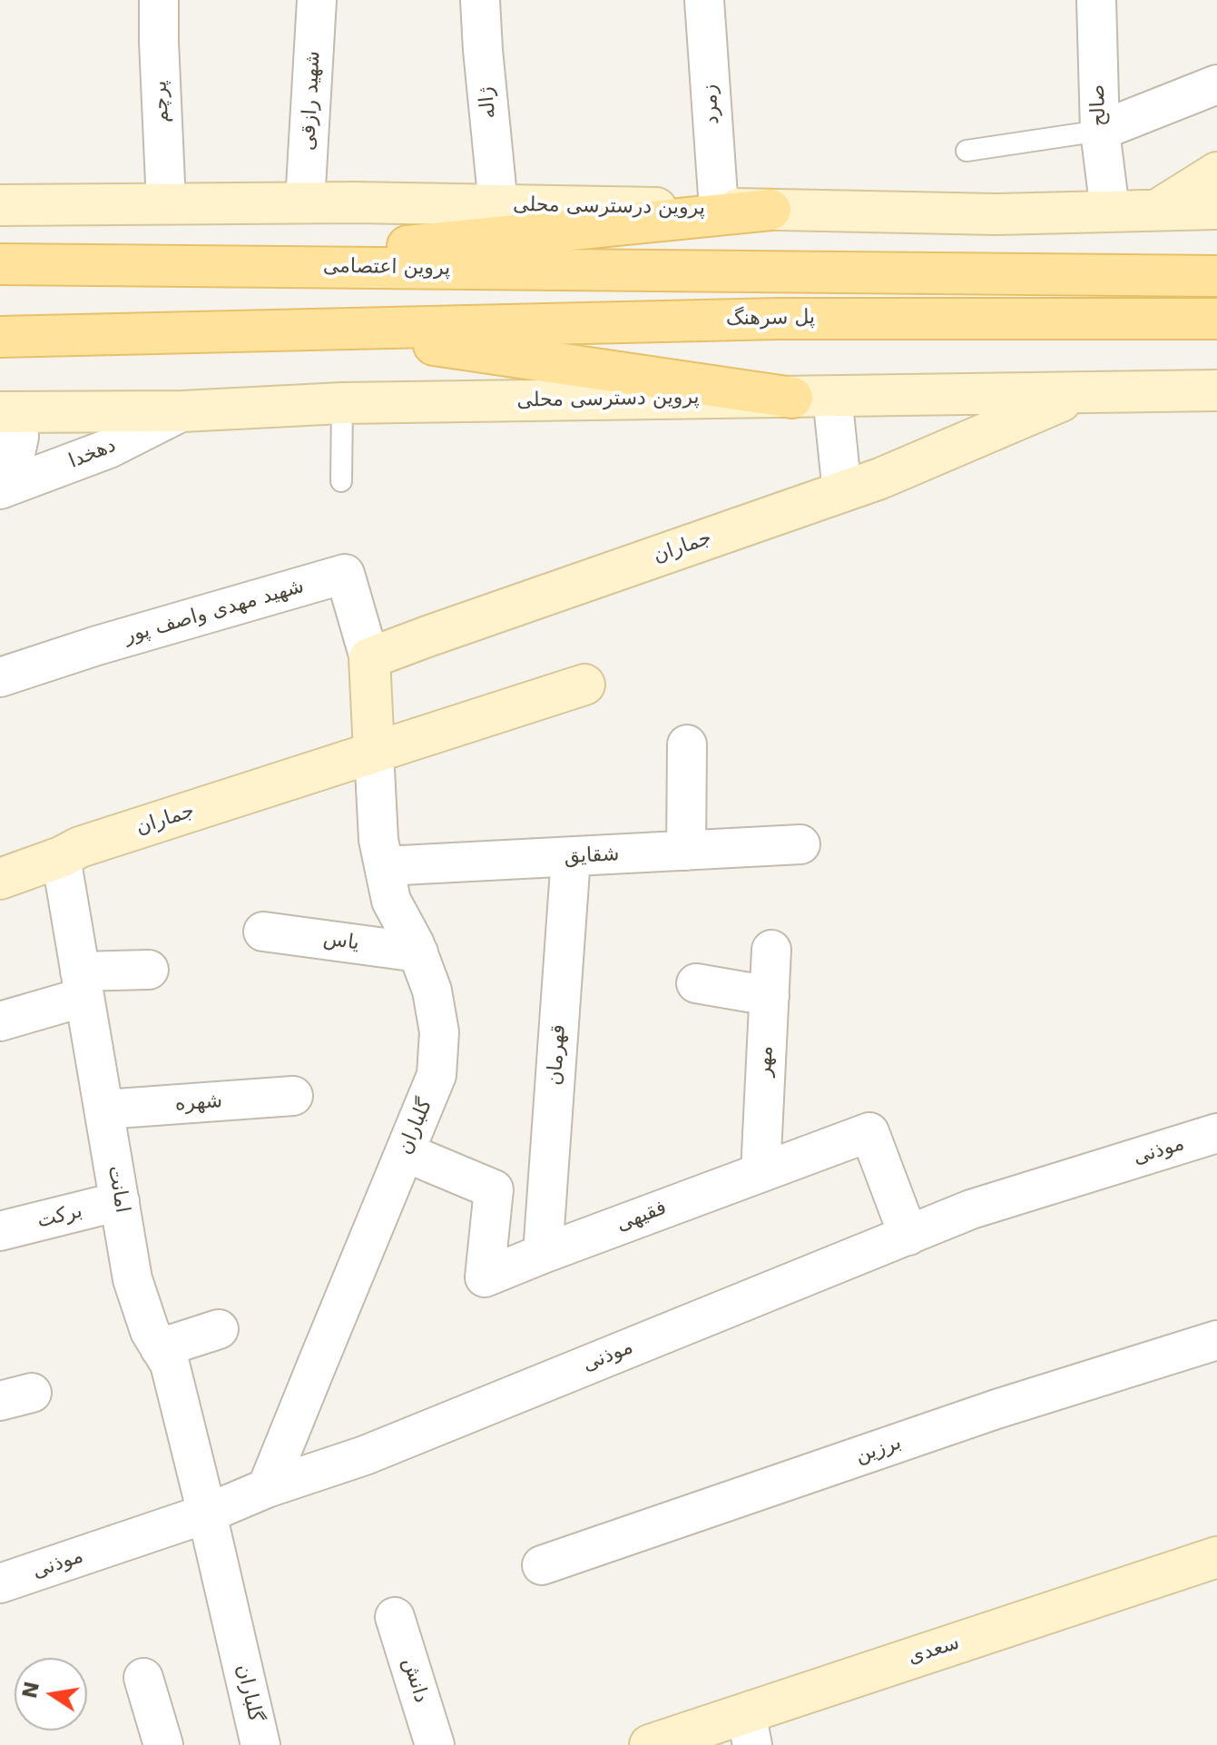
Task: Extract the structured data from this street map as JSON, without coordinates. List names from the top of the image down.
{
  "streets": {
    "main road": [
      "پروین درسترسی محلی",
      "پروین اعتصامی",
      "پل سرهنگ",
      "پروین دسترسی محلی",
      "جماران",
      "سعدی"
    ],
    "street": [
      "شهید رازقی",
      "پرچم",
      "ژاله",
      "زمرد",
      "صالح",
      "دهخدا",
      "شهید مهدی واصف پور",
      "شقایق",
      "یاس",
      "قهرمان",
      "مهر",
      "شهره",
      "گلباران",
      "موذنی",
      "امانت",
      "برکت",
      "فقیهی",
      "برزین",
      "دانش"
    ]
  },
  "crossings": [
    ["شهید رازقی", "پروین درسترسی محلی"],
    ["پرچم", "پروین درسترسی محلی"],
    ["ژاله", "پروین درسترسی محلی"],
    ["زمرد", "پروین درسترسی محلی"],
    ["صالح", "پروین درسترسی محلی"],
    ["پروین دسترسی محلی", "دهخدا"],
    ["پروین دسترسی محلی", "جماران"],
    ["جماران", "شهید مهدی واصف پور"],
    ["جماران", "گلباران"],
    ["جماران", "امانت"],
    ["شقایق", "قهرمان"],
    ["شقایق", "گلباران"],
    ["یاس", "گلباران"],
    ["قهرمان", "فقیهی"],
    ["مهر", "فقیهی"],
    ["شهره", "امانت"],
    ["گلباران", "موذنی"],
    ["گلباران", "امانت"],
    ["گلباران", "فقیهی"],
    ["موذنی", "امانت"],
    ["موذنی", "فقیهی"],
    ["امانت", "برکت"]
  ],
  "north": "left"
}
